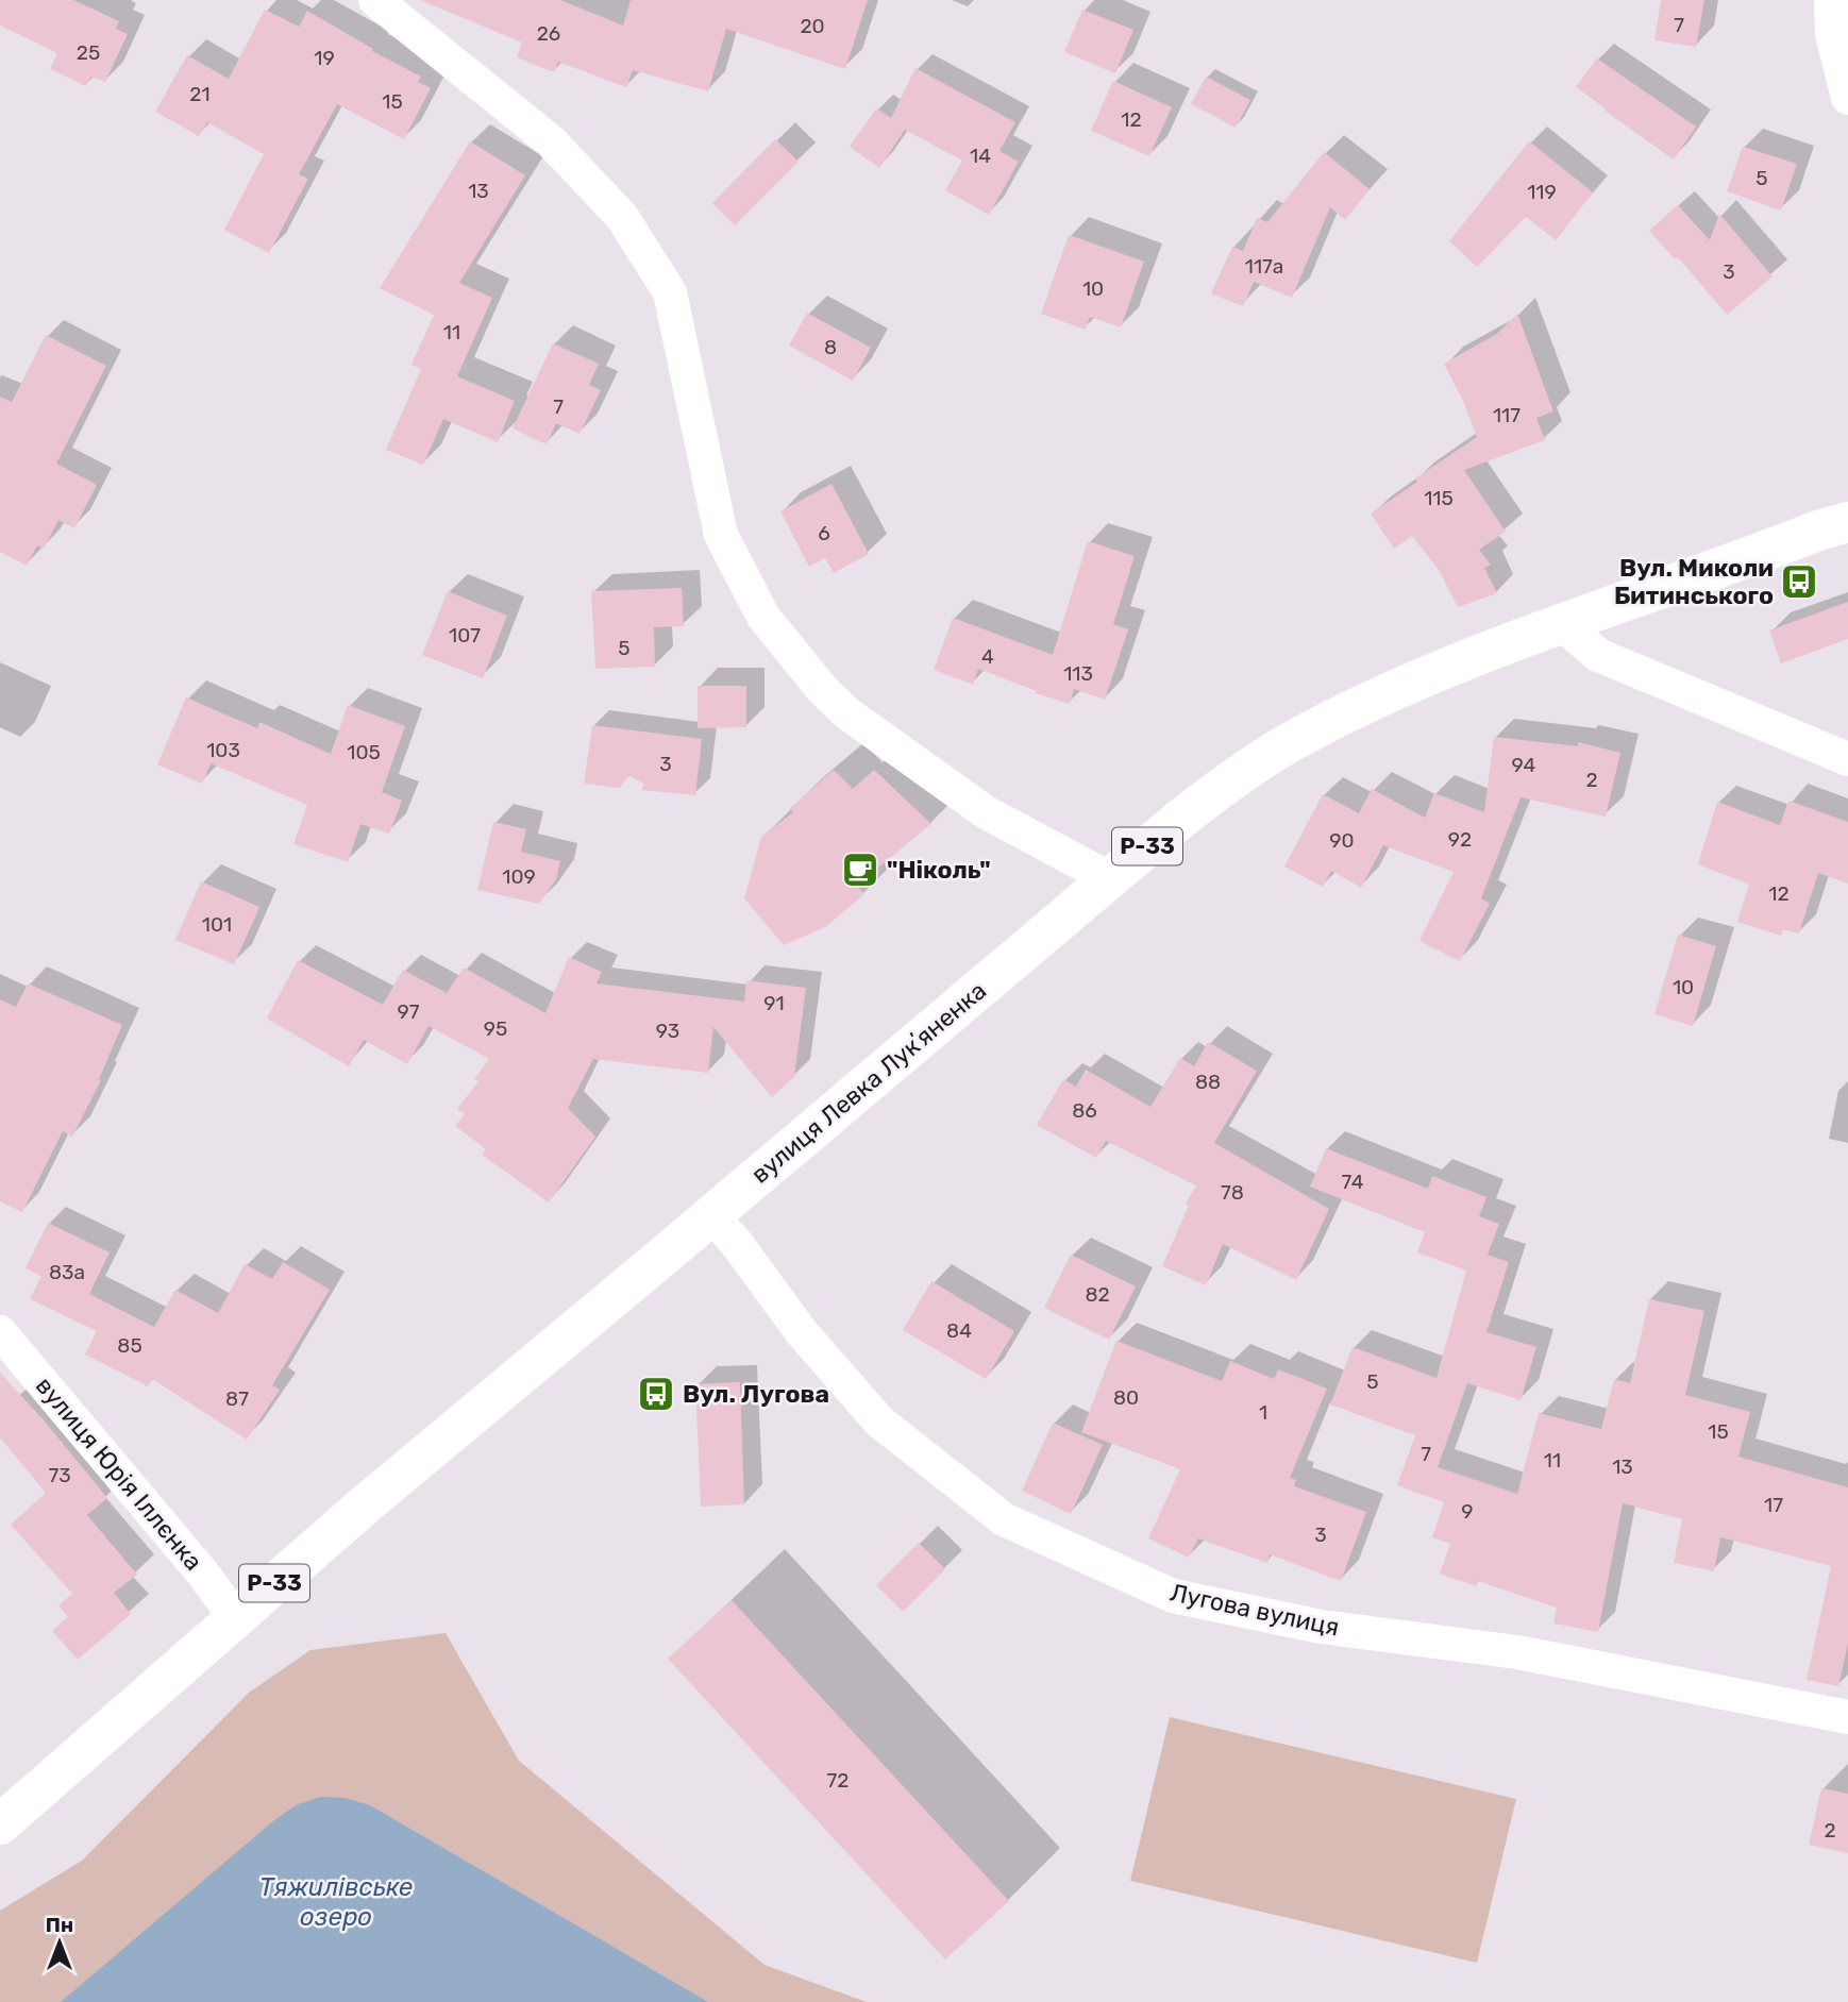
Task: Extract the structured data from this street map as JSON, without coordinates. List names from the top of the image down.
{
  "streets": {
    "main road": ["Р-33", "вулиця Левка Лукʼяненка"],
    "street": ["вулиця Юрія Іллєнка", "Лугова вулиця"]
  },
  "crossings": [
    ["вулиця Левка Лукʼяненка", "вулиця Юрія Іллєнка"],
    ["вулиця Левка Лукʼяненка", "Лугова вулиця"]
  ],
  "water": ["Тяжилівське озеро"],
  "places": {
    "bus stop": ["Вул. Миколи Битинського", "Вул. Лугова"],
    "cafe": ["\"Ніколь\""]
  },
  "house_numbers": [
    "7",
    "20",
    "26",
    "25",
    "19",
    "21",
    "15",
    "12",
    "14",
    "5",
    "13",
    "119",
    "117а",
    "3",
    "10",
    "11",
    "8",
    "7",
    "117",
    "115",
    "6",
    "107",
    "5",
    "4",
    "113",
    "103",
    "105",
    "3",
    "94",
    "2",
    "92",
    "90",
    "109",
    "12",
    "101",
    "10",
    "91",
    "97",
    "95",
    "93",
    "88",
    "86",
    "74",
    "78",
    "83а",
    "82",
    "84",
    "85",
    "5",
    "80",
    "87",
    "1",
    "15",
    "7",
    "11",
    "13",
    "73",
    "17",
    "9",
    "3",
    "72",
    "2"
  ],
  "north": "top"
}
